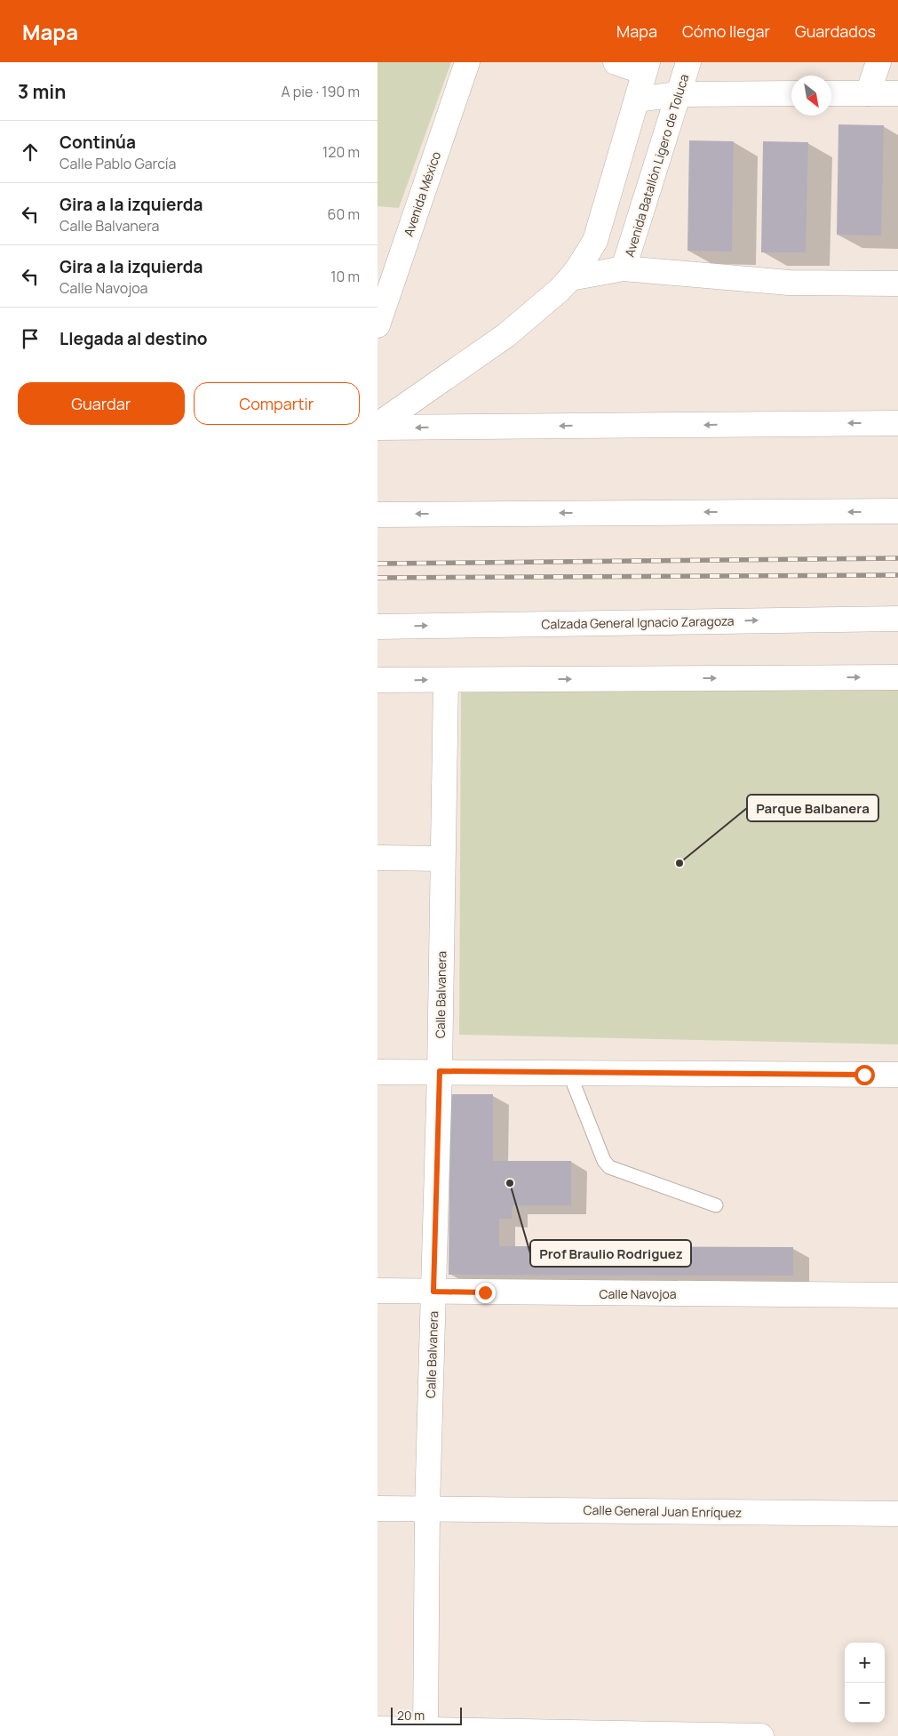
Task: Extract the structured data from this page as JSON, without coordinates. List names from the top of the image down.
{
  "streets": {
    "main road": [
      "Avenida Batallón Ligero de Toluca",
      "Avenida México",
      "Calzada General Ignacio Zaragoza",
      "Calle Balvanera",
      "Calle Navojoa",
      "Calle General Juan Enríquez"
    ]
  },
  "crossings": [
    ["Calle Balvanera", "Calle Navojoa"],
    ["Calle Balvanera", "Calle General Juan Enríquez"]
  ],
  "places": ["Parque Balbanera", "Prof Braulio Rodriguez"],
  "scale_bar": "20 m",
  "north": "bottom right",
  "page": {
    "header": "Mapa",
    "nav": ["Mapa", "Cómo llegar", "Guardados"],
    "heading": ["3 min", "A pie · 190 m"],
    "list": [
      ["Continúa", "Calle Pablo García", "120 m"],
      ["Gira a la izquierda", "Calle Balvanera", "60 m"],
      ["Gira a la izquierda", "Calle Navojoa", "10 m"],
      "Llegada al destino"
    ],
    "buttons": ["Guardar", "Compartir"],
    "map_buttons": ["+", "−"],
    "scale": "20 m"
  }
}
